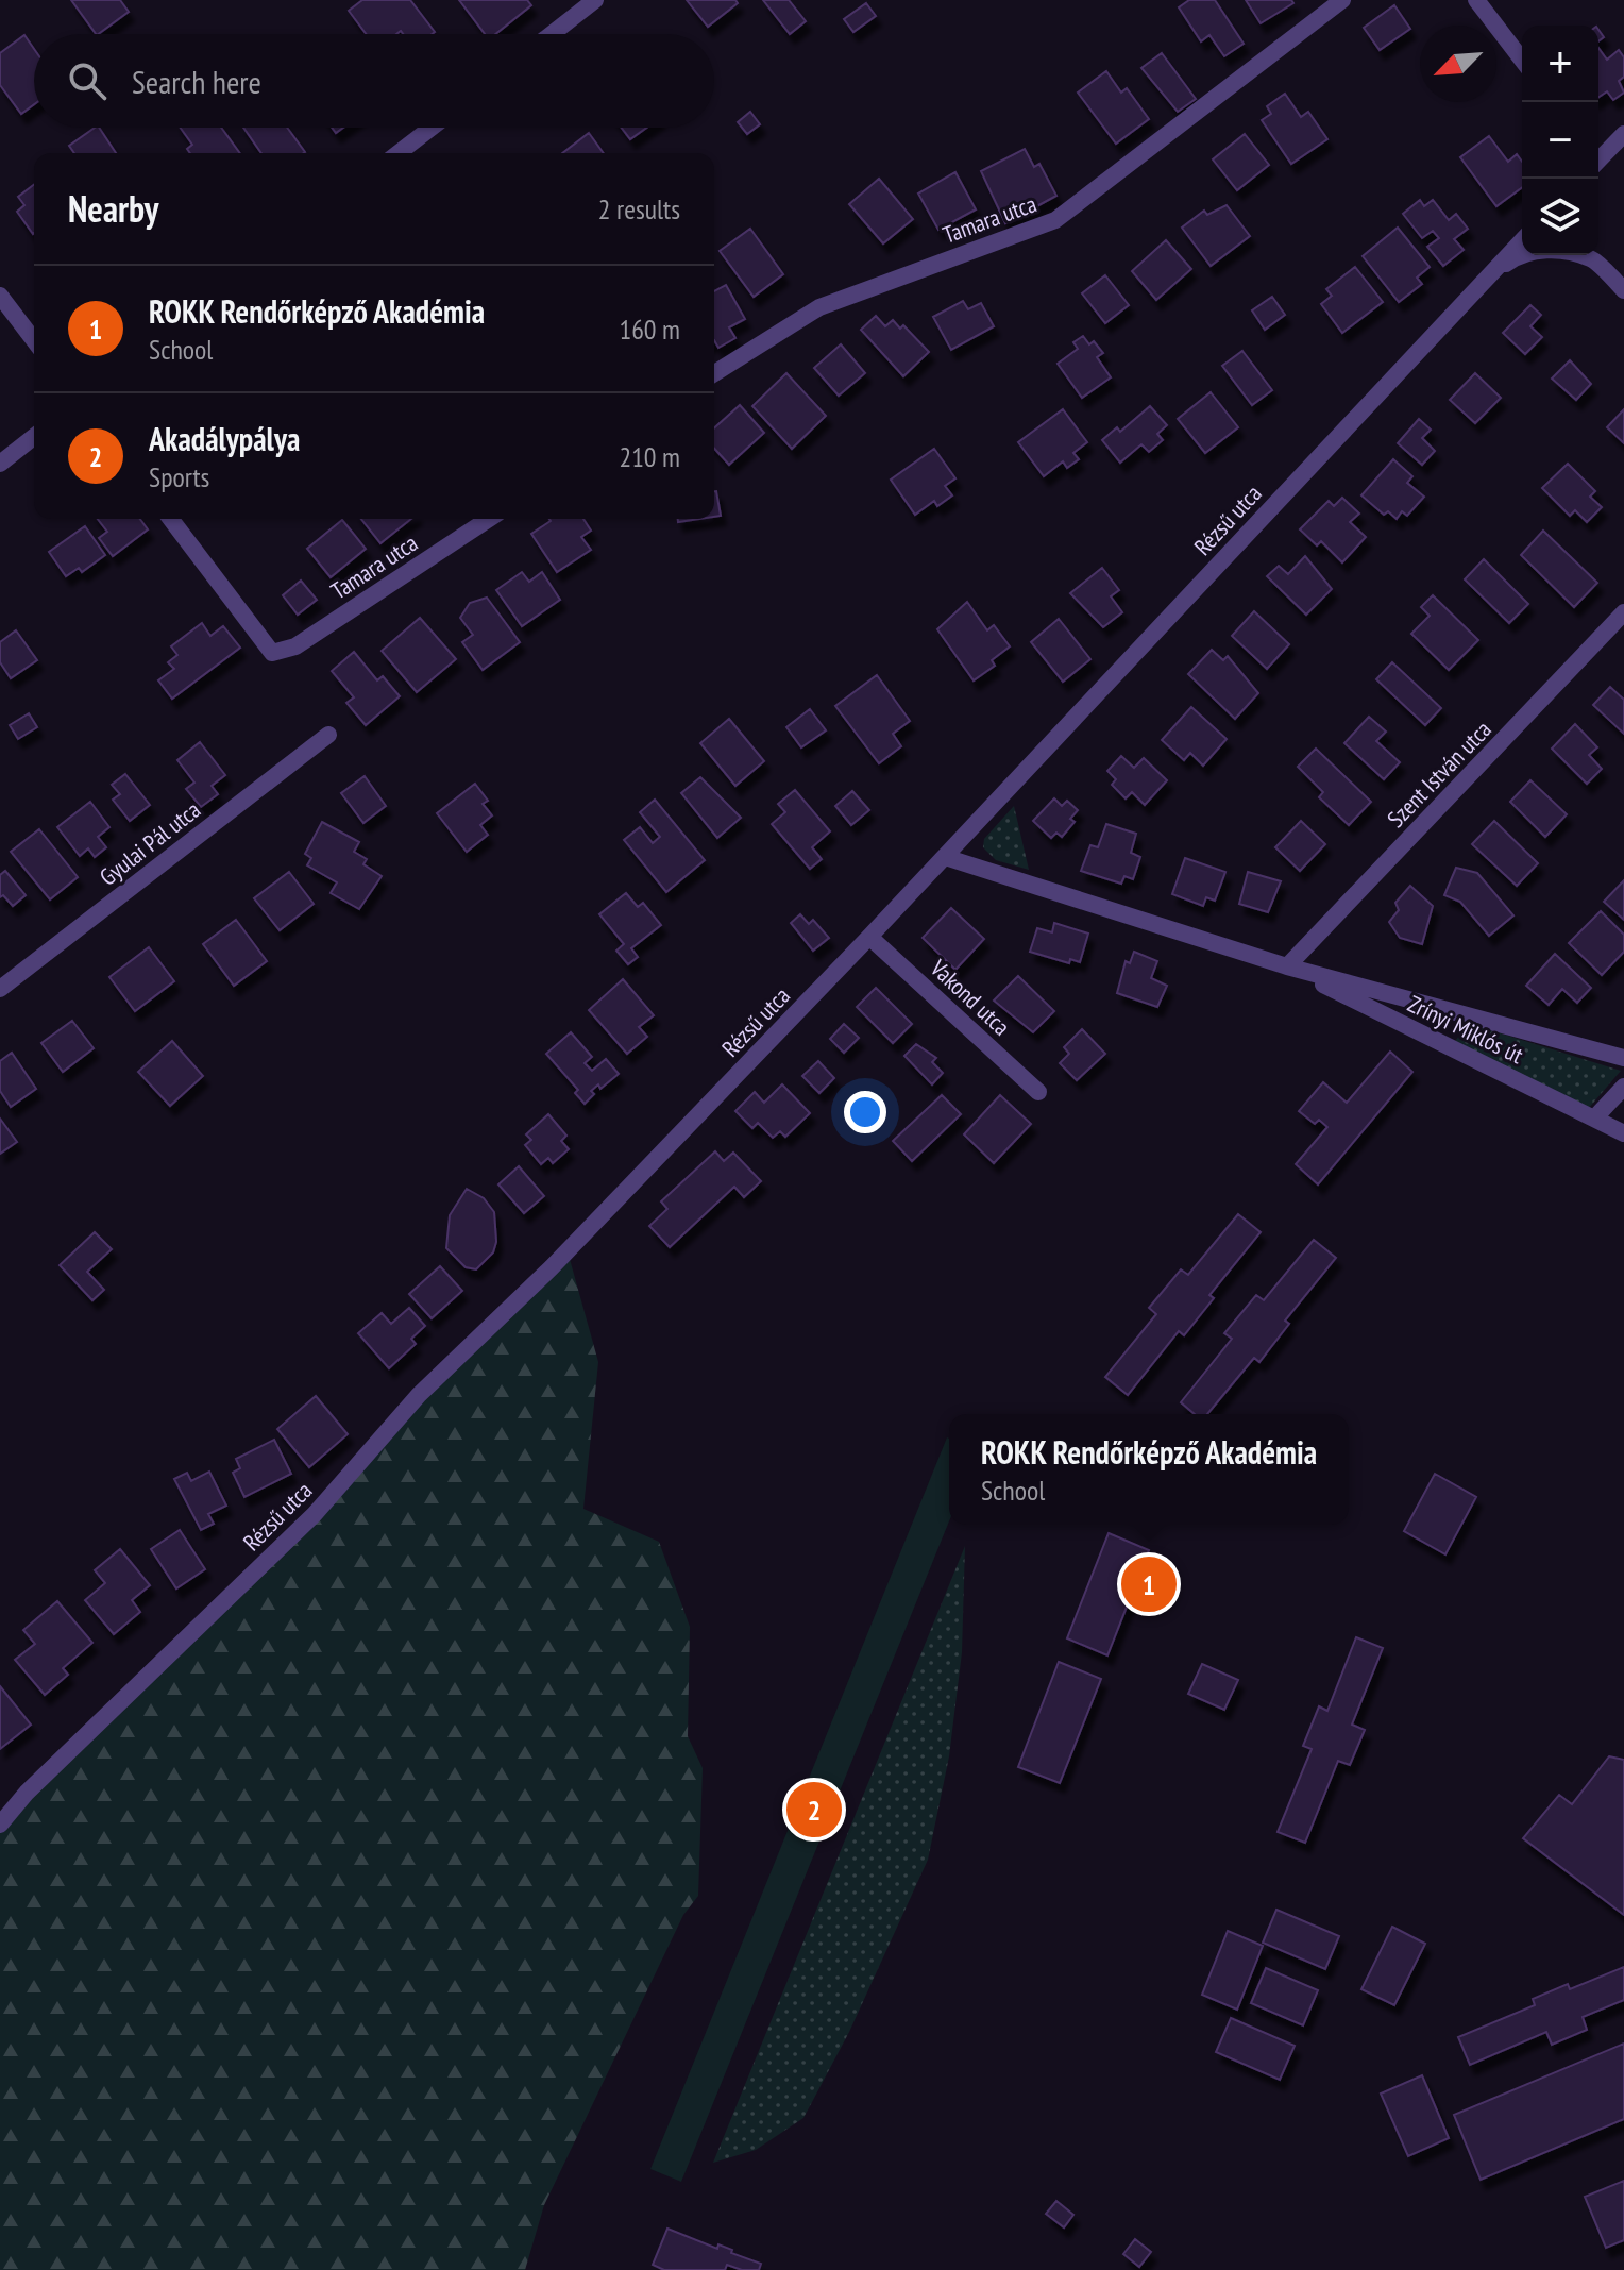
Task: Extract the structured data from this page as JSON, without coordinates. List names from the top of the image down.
{
  "streets": {
    "street": [
      "Tamara utca",
      "Rézsű utca",
      "Szent István utca",
      "Gyulai Pál utca",
      "Vakond utca",
      "Zrínyi Miklós út"
    ]
  },
  "crossings": [
    ["Rézsű utca", "Vakond utca"],
    ["Rézsű utca", "Zrínyi Miklós út"],
    ["Szent István utca", "Zrínyi Miklós út"]
  ],
  "north": "bottom left",
  "page": {
    "map_buttons": ["+", "−"],
    "search": "Search here",
    "heading": ["Nearby", "2 results"],
    "list": [
      {
        "mark": "1",
        "name": "ROKK Rendőrképző Akadémia",
        "note": "School",
        "value": "160 m"
      },
      {
        "mark": "2",
        "name": "Akadálypálya",
        "note": "Sports",
        "value": "210 m"
      }
    ],
    "popup": ["ROKK Rendőrképző Akadémia", "School"],
    "pins": ["1", "2"]
  }
}
